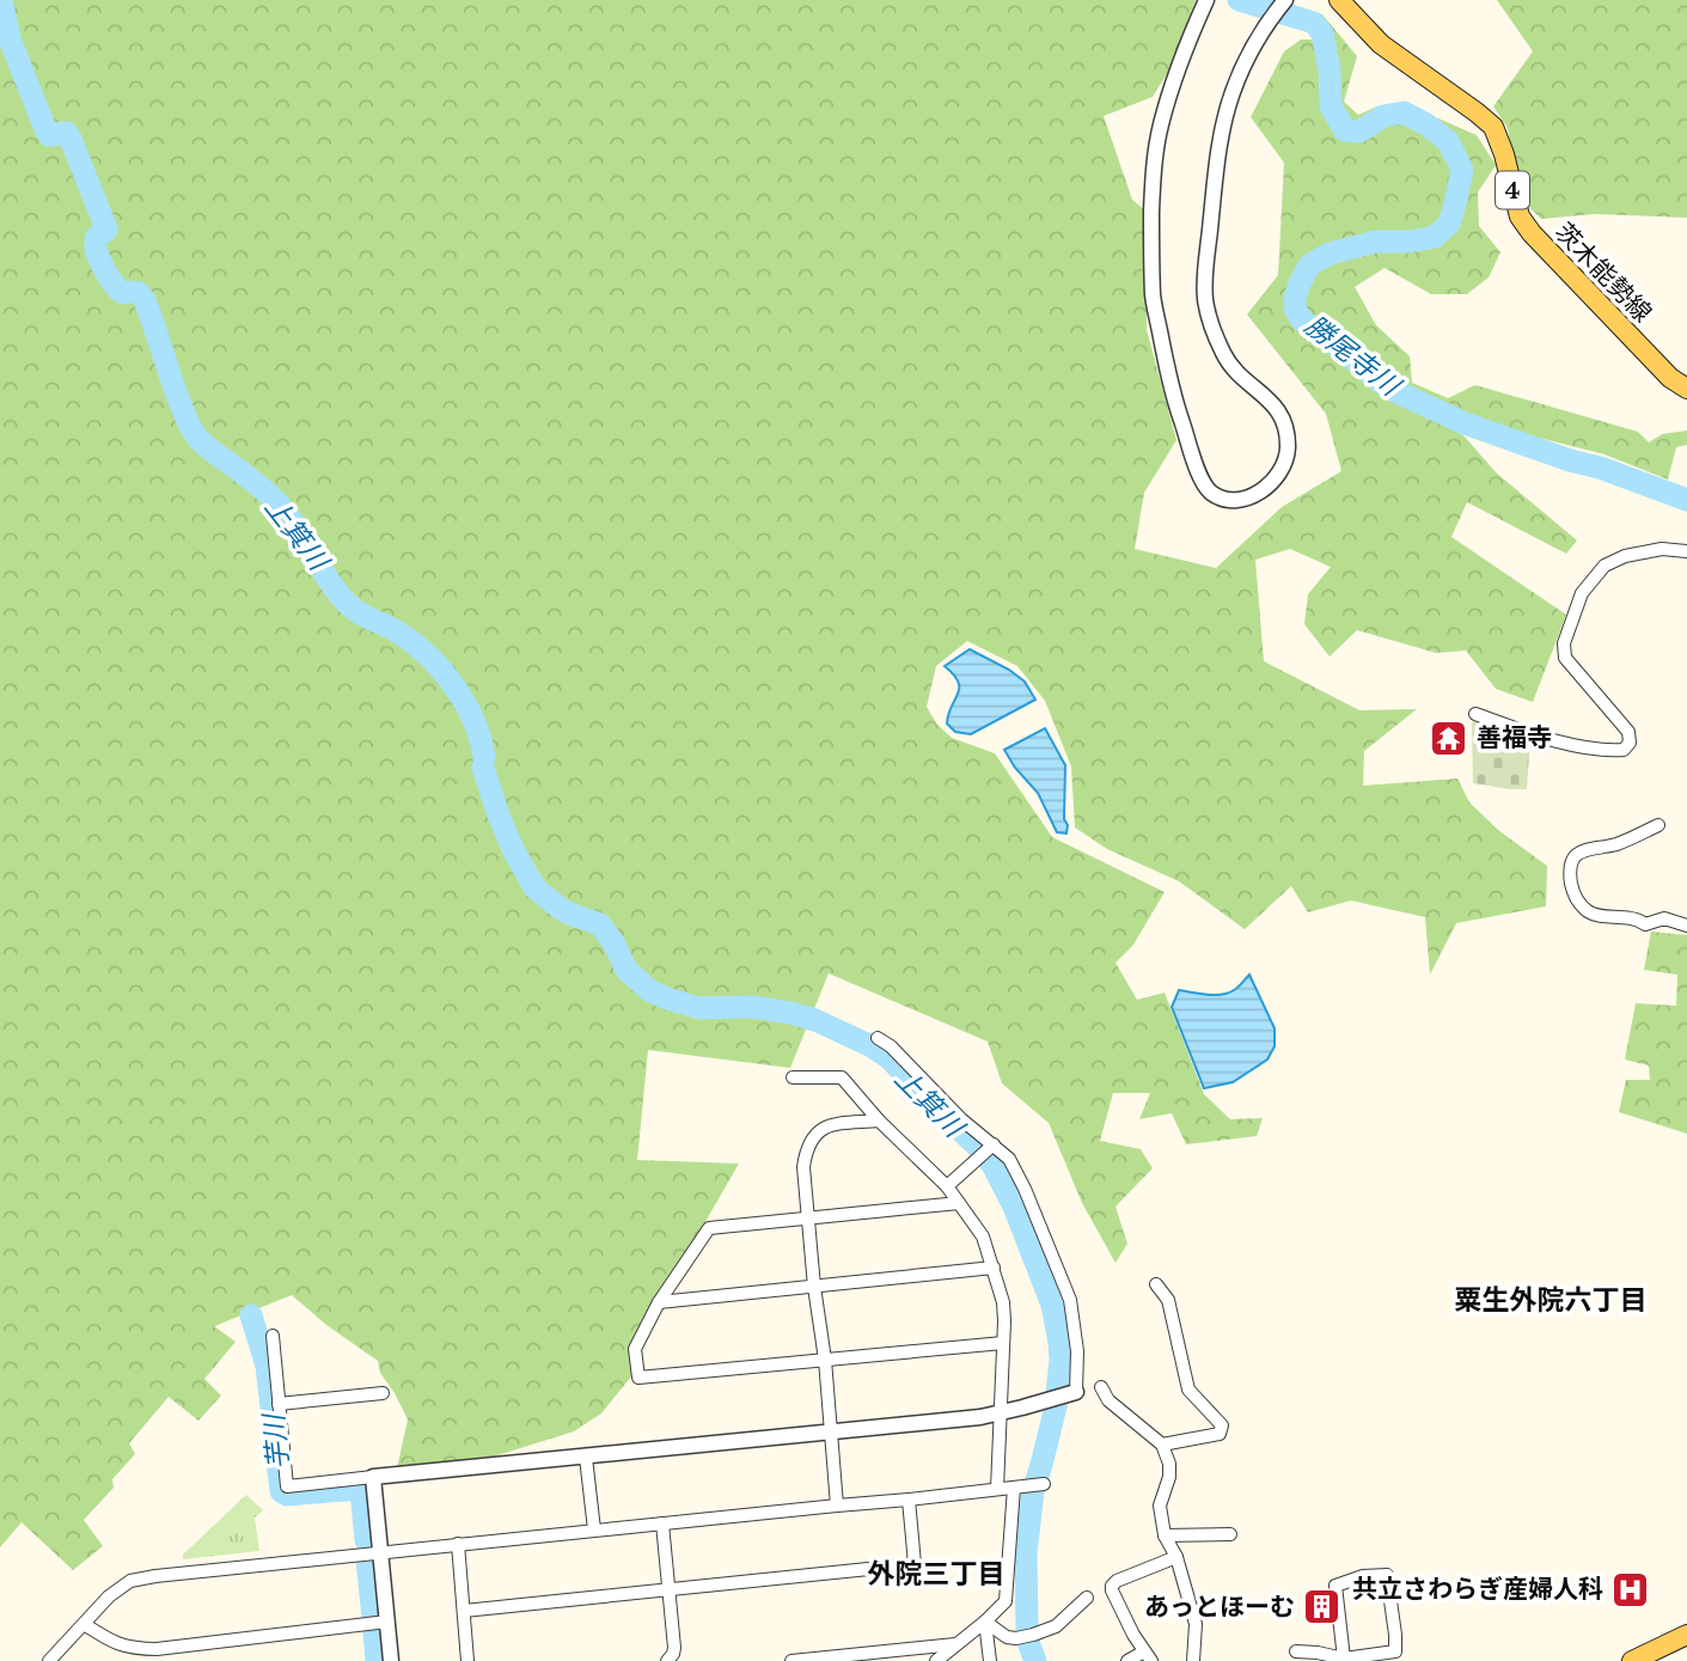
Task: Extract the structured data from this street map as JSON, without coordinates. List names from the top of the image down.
{
  "streets": {
    "main road": ["4", "茨木能勢線"]
  },
  "districts": ["粟生外院六丁目", "外院三丁目"],
  "water": ["勝尾寺川", "上箕川", "芋川"],
  "places": {
    "temple": ["善福寺"],
    "hospital": ["共立さわらぎ産婦人科"],
    "building": ["あっとほーむ"]
  }
}
